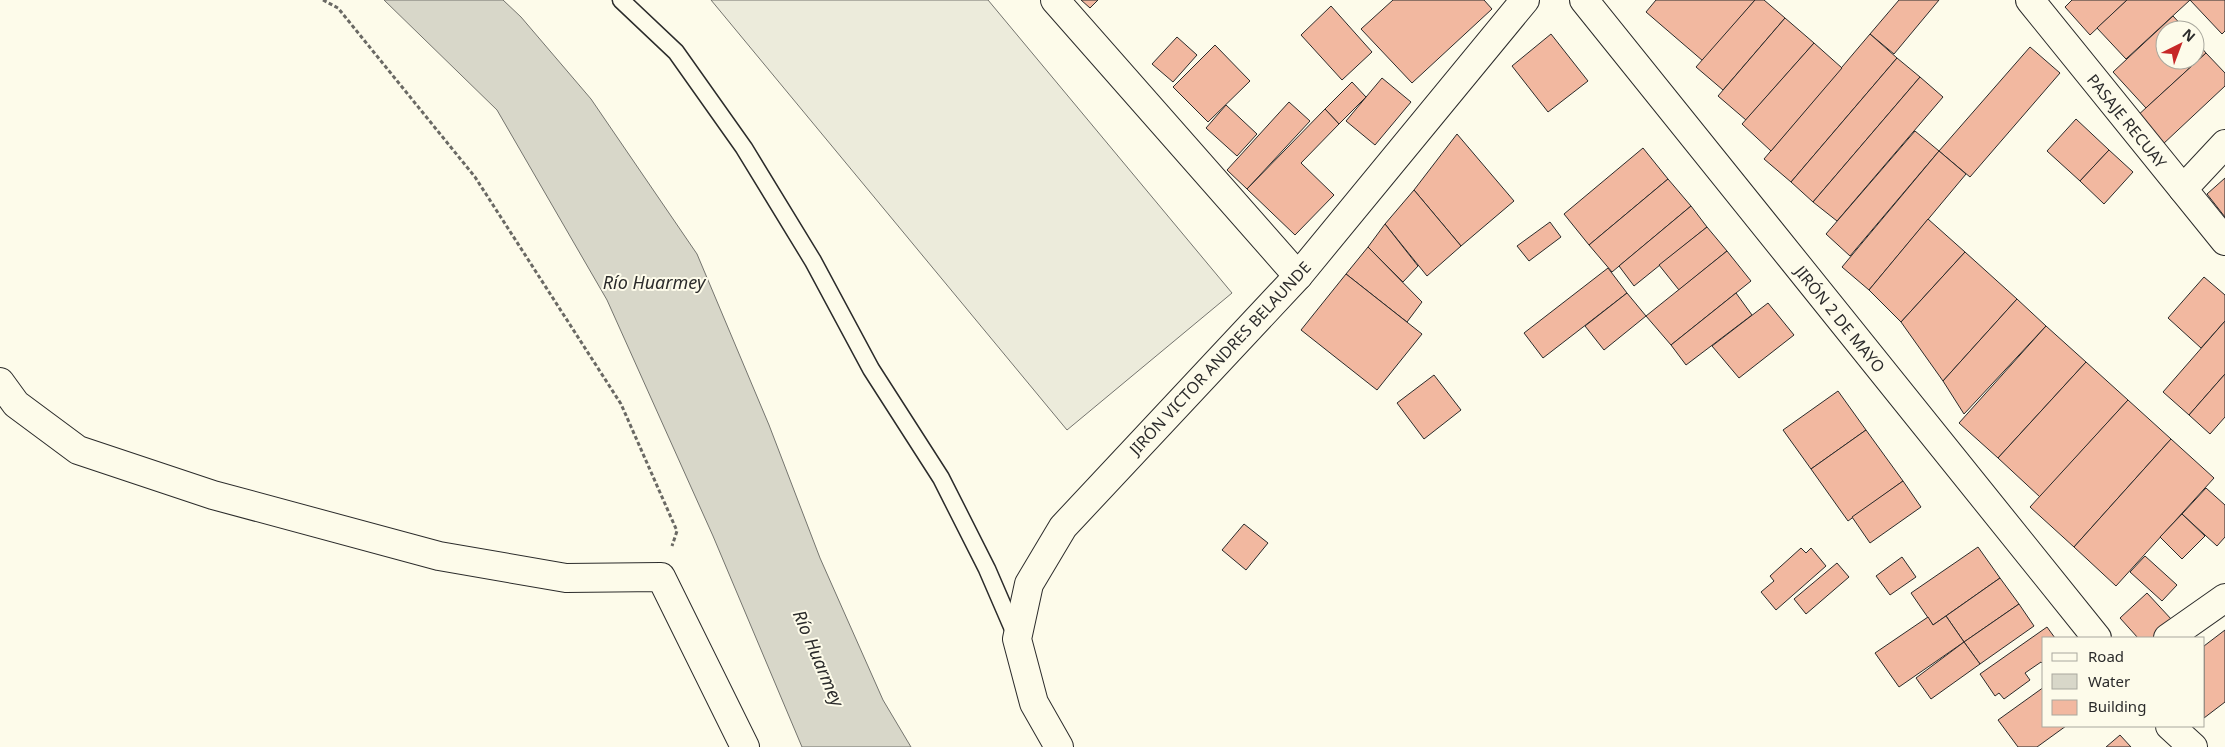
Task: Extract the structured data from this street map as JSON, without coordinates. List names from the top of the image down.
{
  "streets": {
    "street": ["PASAJE RECUAY", "JIRÓN 2 DE MAYO", "JIRÓN VICTOR ANDRES BELAUNDE"]
  },
  "water": ["Río Huarmey"],
  "legend": ["Road", "Water", "Building"],
  "north": "top right"
}
